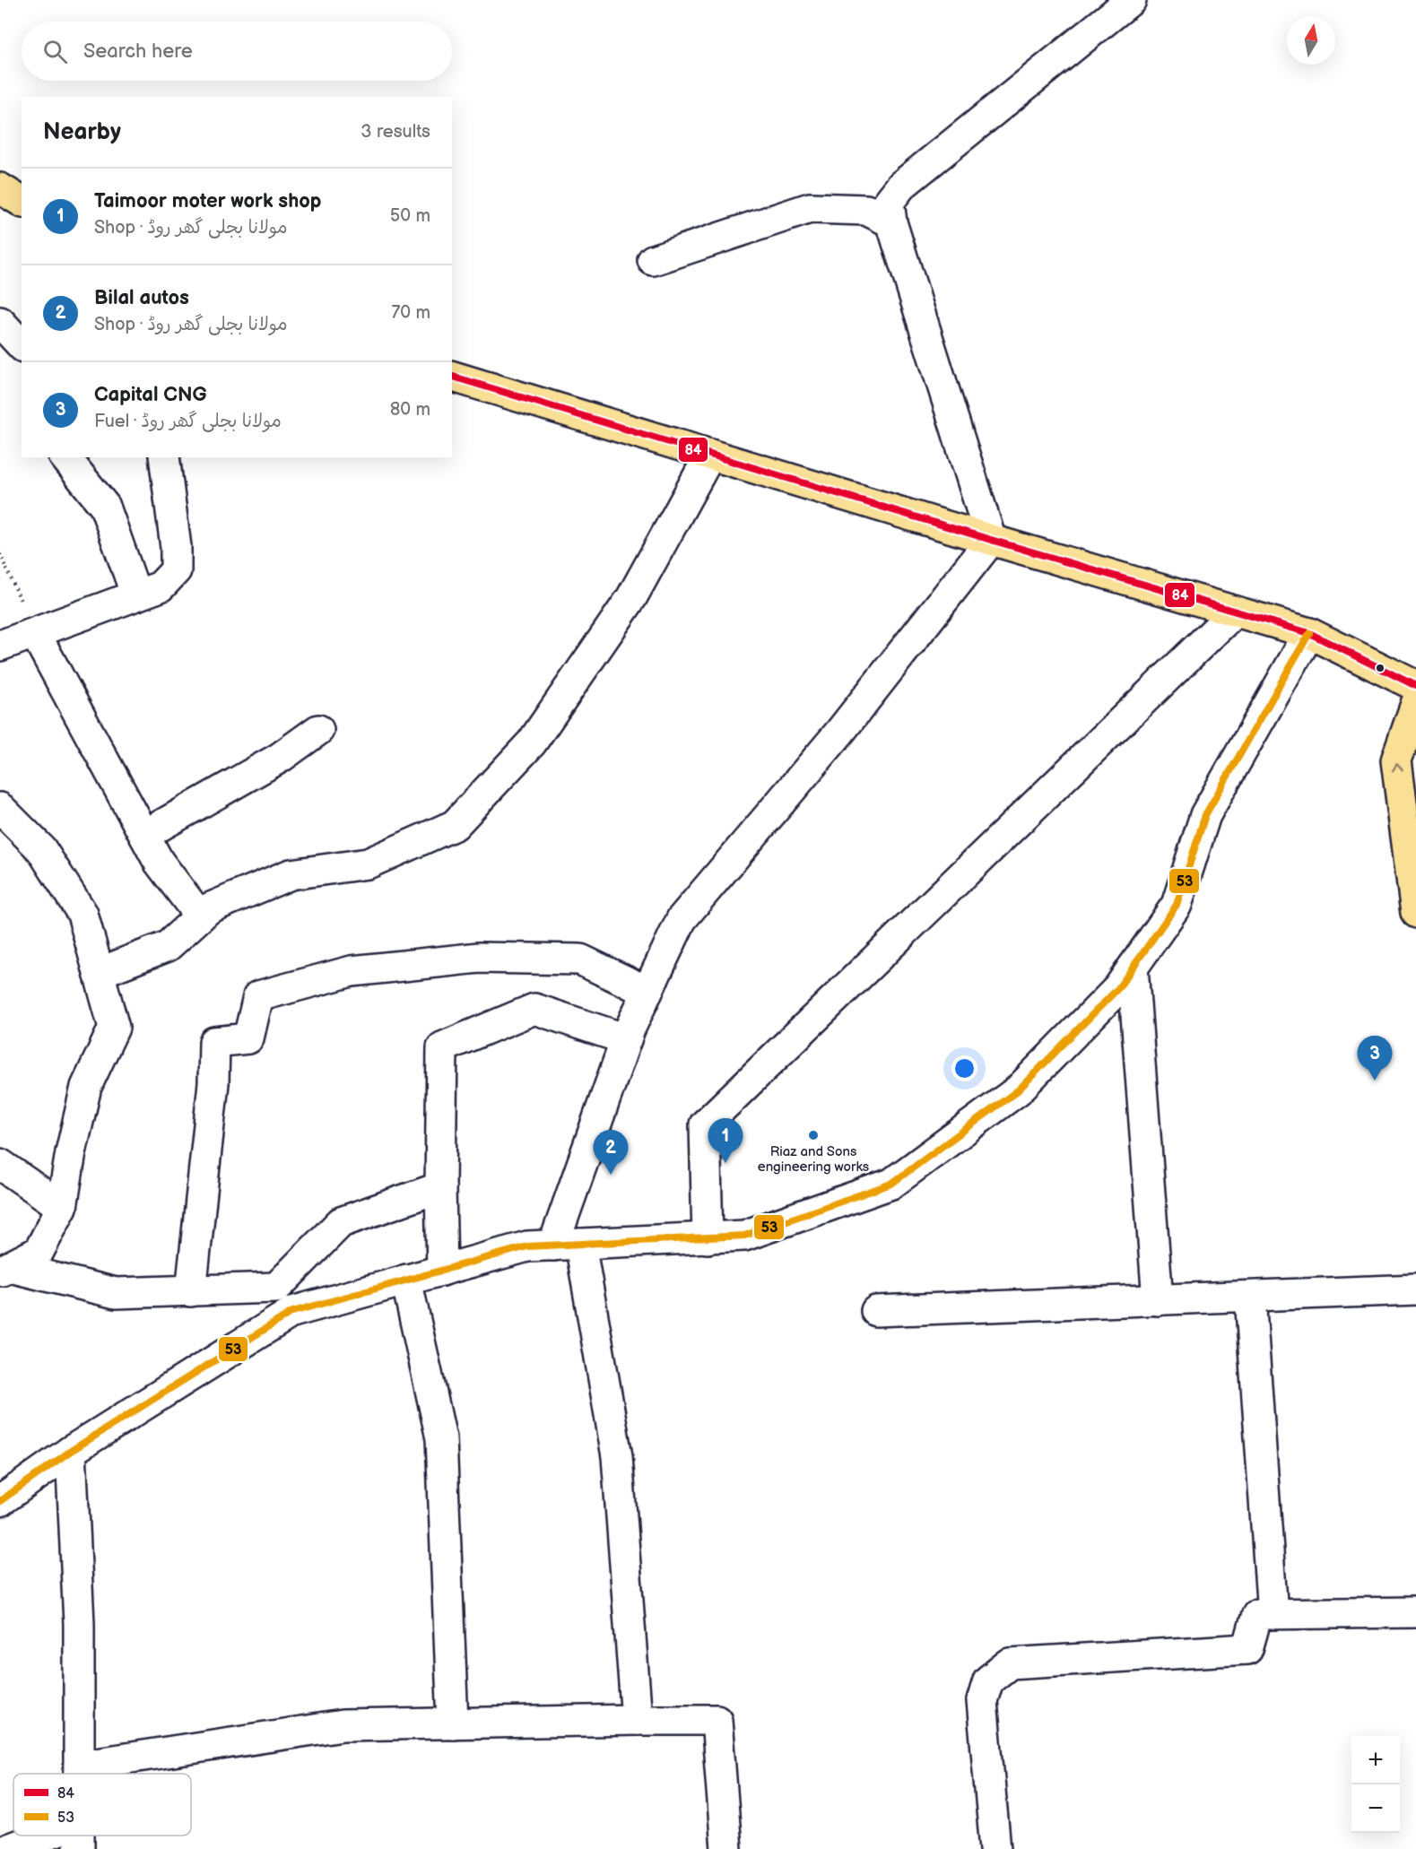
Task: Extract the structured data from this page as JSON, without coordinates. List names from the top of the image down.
{
  "places": ["Riaz and Sons engineering works"],
  "lines": ["transit line 84", "transit line 53"],
  "legend": ["84", "53"],
  "north": "top",
  "page": {
    "search": "Search here",
    "heading": ["Nearby", "3 results"],
    "list": [
      {
        "mark": "1",
        "name": "Taimoor moter work shop",
        "note": "Shop · مولانا بجلی گھر روڈ",
        "value": "50 m"
      },
      {
        "mark": "2",
        "name": "Bilal autos",
        "note": "Shop · مولانا بجلی گھر روڈ",
        "value": "70 m"
      },
      {
        "mark": "3",
        "name": "Capital CNG",
        "note": "Fuel · مولانا بجلی گھر روڈ",
        "value": "80 m"
      }
    ],
    "pins": ["3", "1", "2"],
    "map_buttons": ["+", "−"]
  }
}
